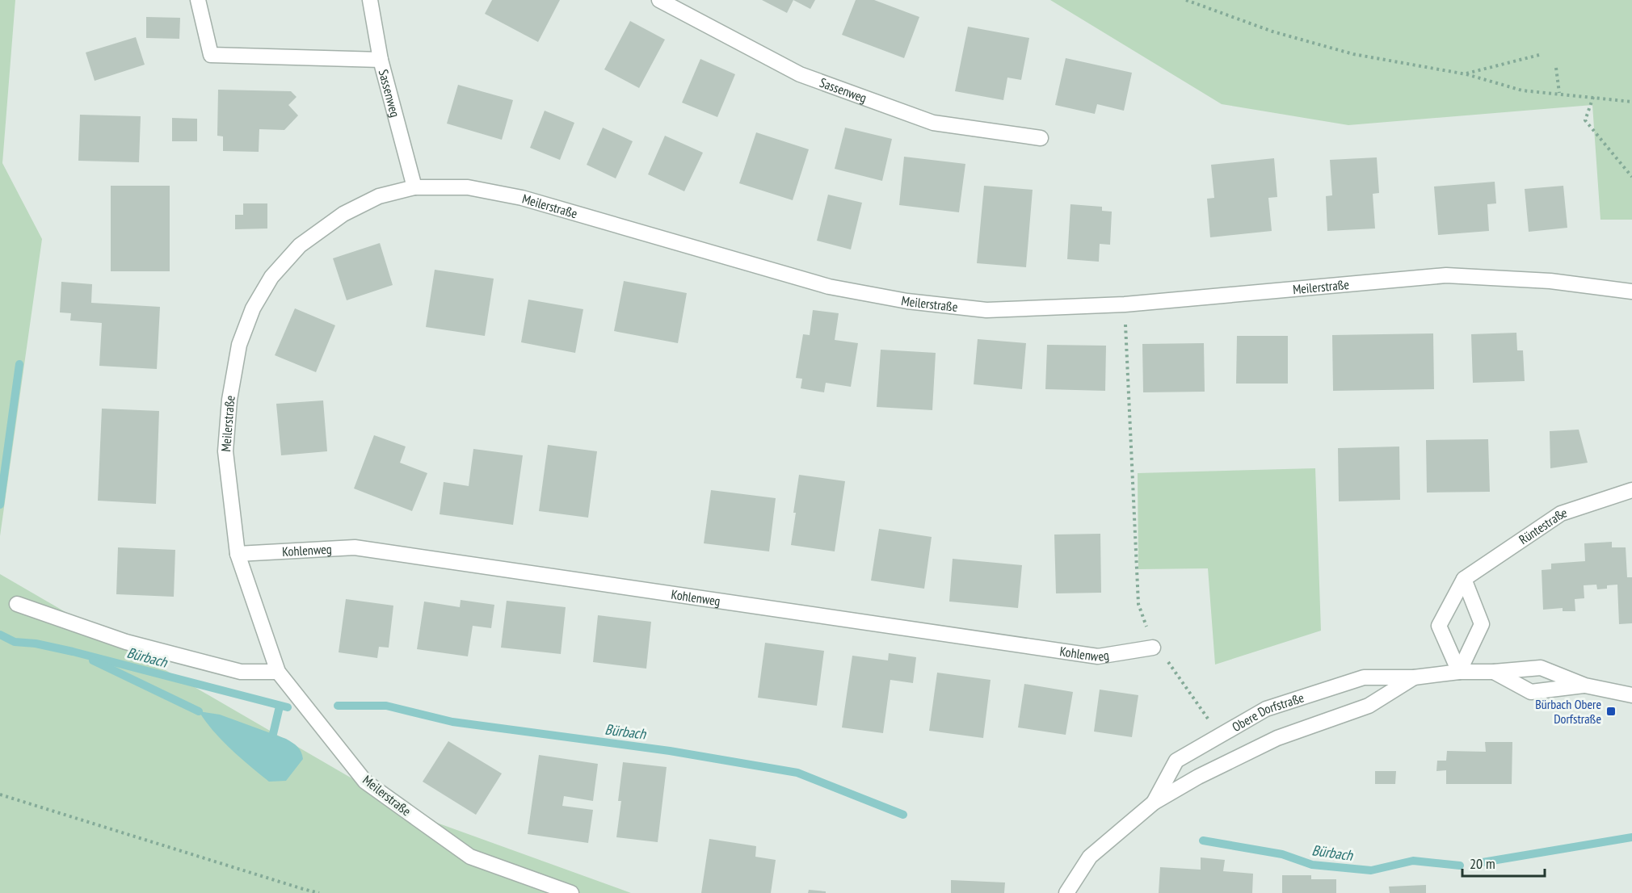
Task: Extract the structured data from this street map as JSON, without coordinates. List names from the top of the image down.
{
  "streets": {
    "street": [
      "Sassenweg",
      "Meilerstraße",
      "Rüntestraße",
      "Kohlenweg",
      "Obere Dorfstraße"
    ]
  },
  "crossings": [
    ["Sassenweg", "Meilerstraße"],
    ["Meilerstraße", "Kohlenweg"],
    ["Rüntestraße", "Obere Dorfstraße"]
  ],
  "water": ["Bürbach"],
  "places": {
    "transit": ["Bürbach Obere Dorfstraße"]
  },
  "scale_bar": "20 m"
}
